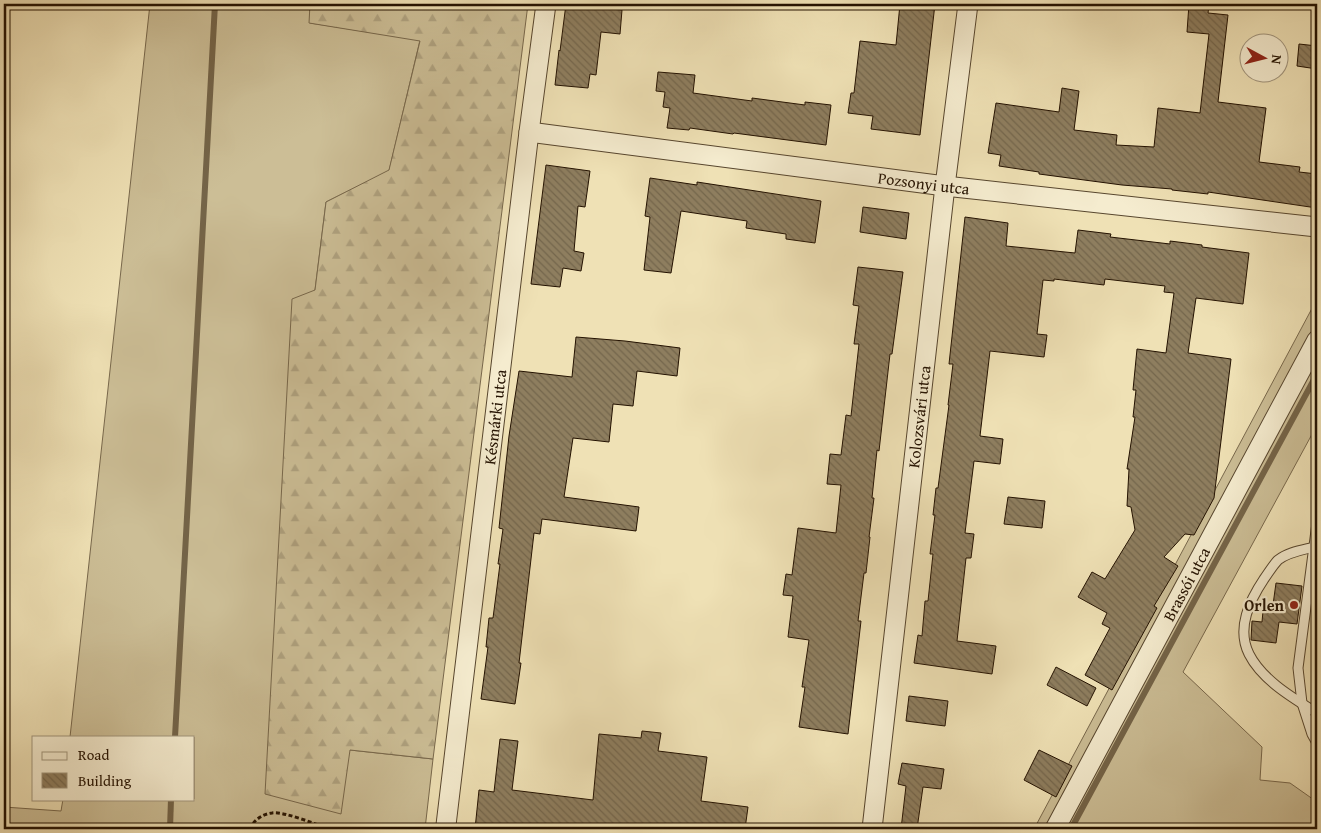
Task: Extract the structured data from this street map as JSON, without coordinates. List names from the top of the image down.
{
  "streets": {
    "street": [
      "Pozsonyi utca",
      "Késmárki utca",
      "Kolozsvári utca",
      "Brassói utca"
    ]
  },
  "crossings": [
    ["Pozsonyi utca", "Késmárki utca"],
    ["Pozsonyi utca", "Kolozsvári utca"]
  ],
  "places": ["Orlen"],
  "legend": ["Road", "Building"],
  "north": "right"
}
